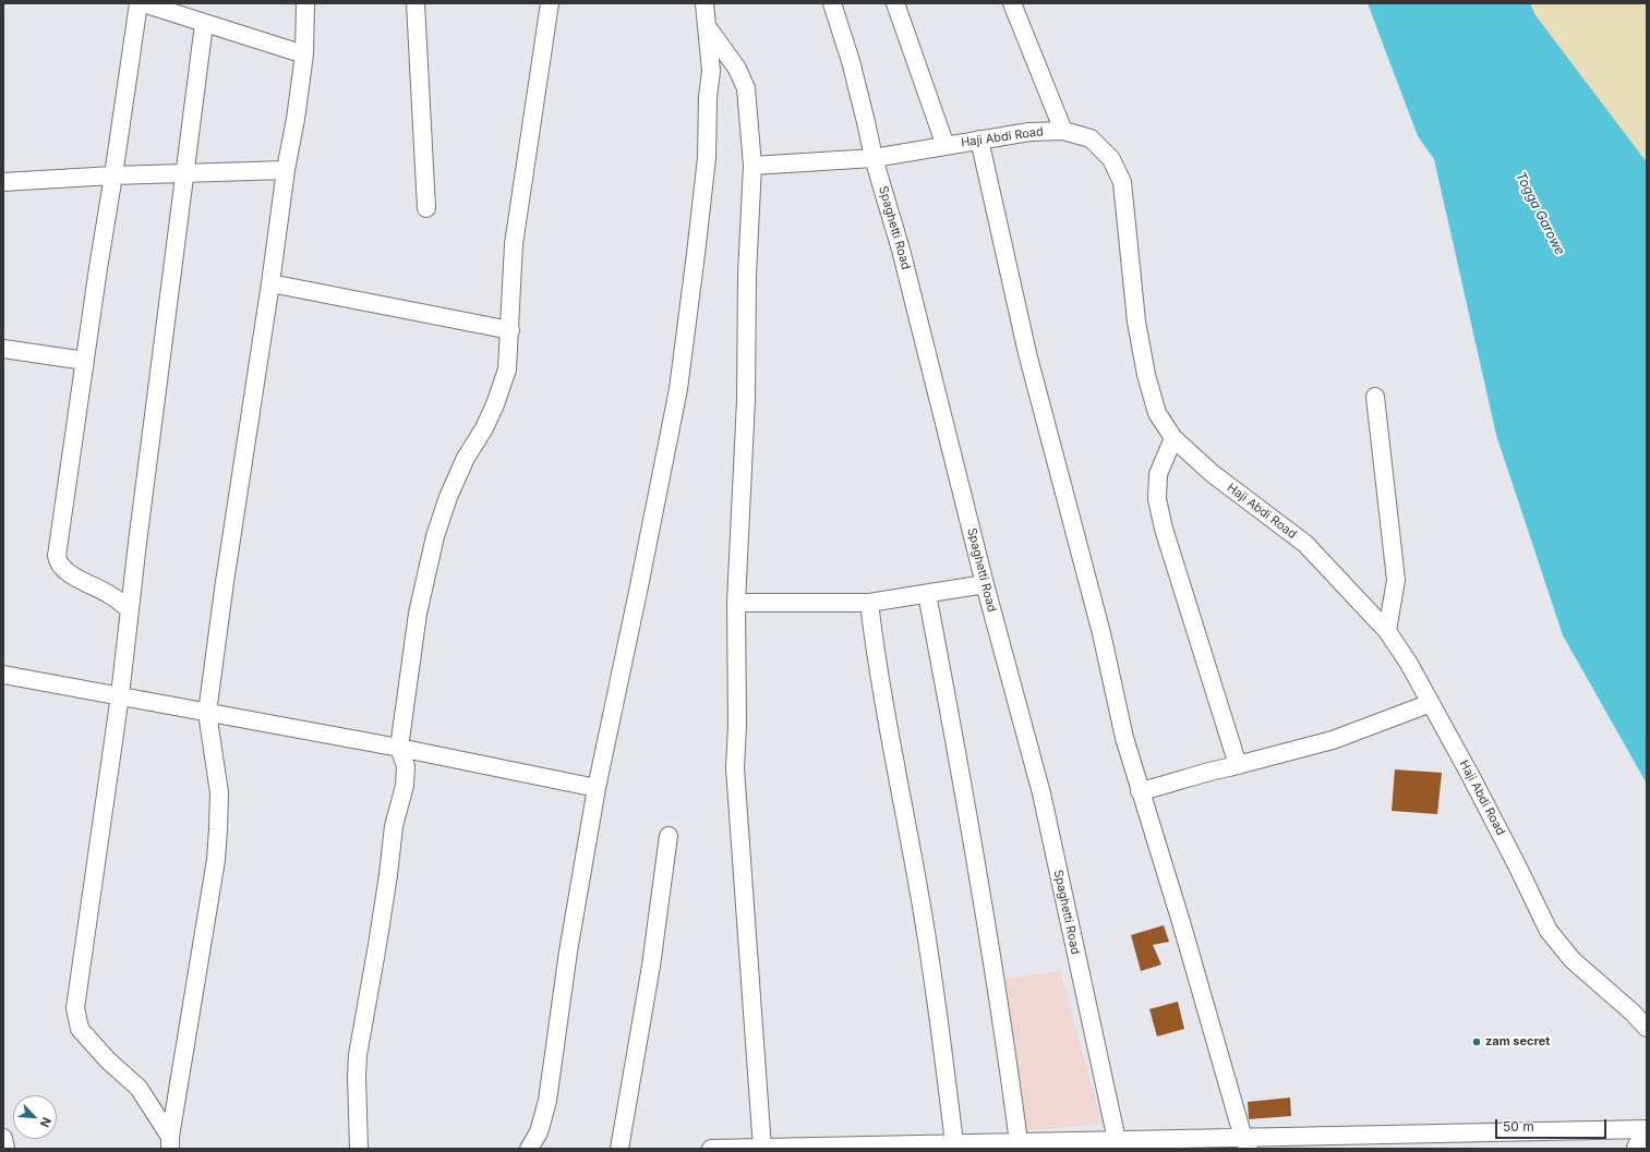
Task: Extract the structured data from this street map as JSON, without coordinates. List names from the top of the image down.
{
  "streets": {
    "street": ["Haji Abdi Road", "Spaghetti Road"]
  },
  "crossings": [
    ["Haji Abdi Road", "Spaghetti Road"]
  ],
  "water": ["Togga Garowe"],
  "places": ["zam secret"],
  "scale_bar": "50 m",
  "north": "bottom right"
}
